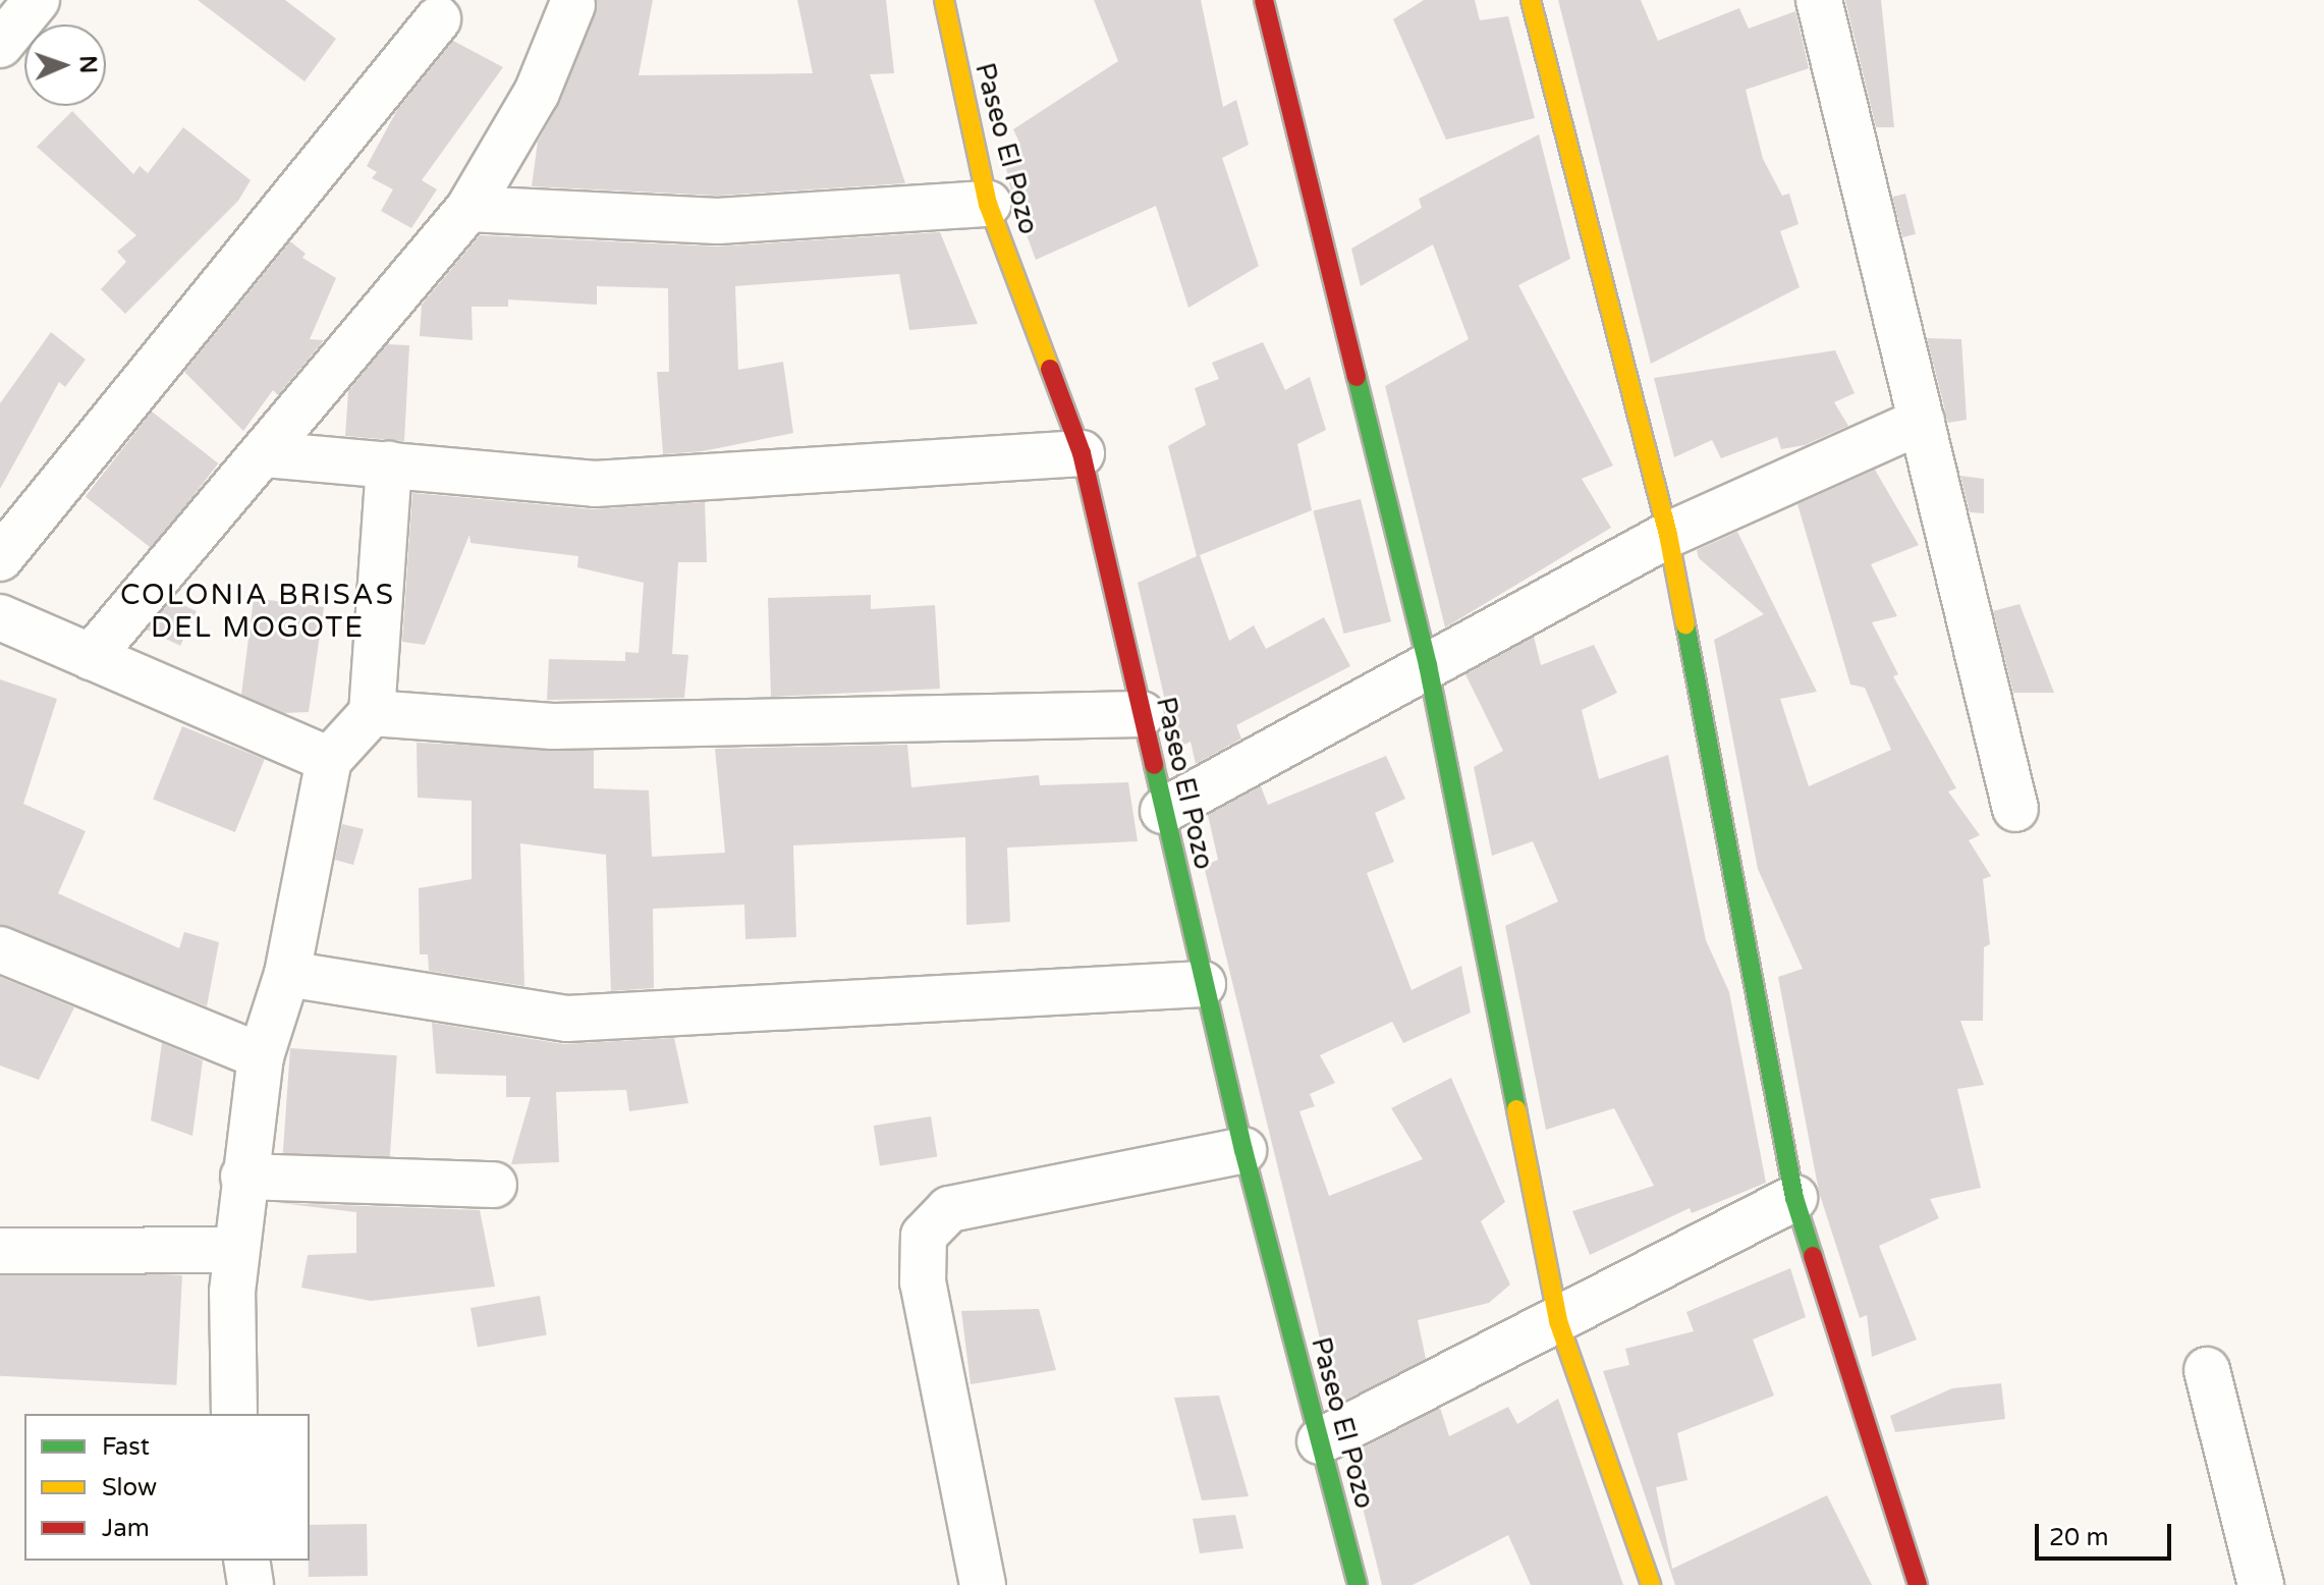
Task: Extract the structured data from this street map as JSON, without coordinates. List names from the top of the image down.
{
  "streets": {
    "street": ["Paseo El Pozo"]
  },
  "districts": ["COLONIA BRISAS DEL MOGOTE"],
  "legend": ["Fast", "Slow", "Jam"],
  "scale_bar": "20 m",
  "north": "right"
}
